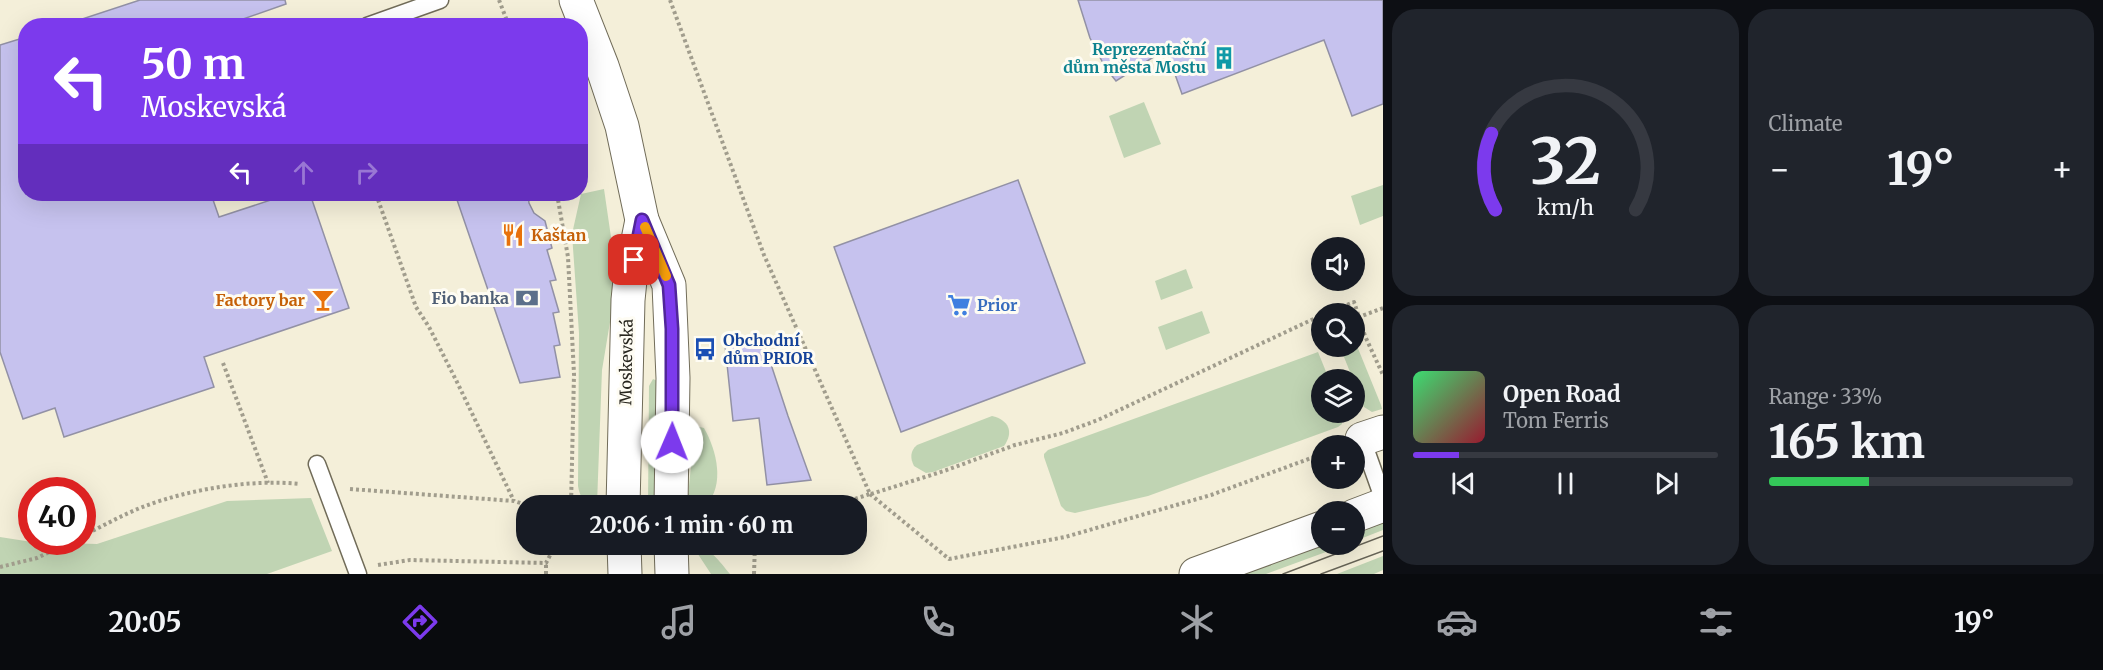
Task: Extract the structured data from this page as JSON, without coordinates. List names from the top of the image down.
{
  "streets": {
    "street": ["Moskevská"]
  },
  "places": {
    "building": ["Reprezentační dům města Mostu"],
    "restaurant": ["Kaštan"],
    "bank": ["Fio banka"],
    "bar": ["Factory bar"],
    "supermarket": ["Prior"],
    "bus stop": ["Obchodní dům PRIOR"]
  },
  "page": {
    "tile": [
      "Climate",
      ["Range · 33%", "165 km"]
    ],
    "turn": ["50 m", "Moskevská"],
    "heat": ["−", "19°", "+"],
    "map_buttons": ["+", "−"],
    "song": ["Open Road", "Tom Ferris"],
    "limit": "40",
    "trip": "20:06 · 1 min · 60 m",
    "tabs": ["20:05", "19°"],
    "gauge": ["32", "km/h"]
  }
}
